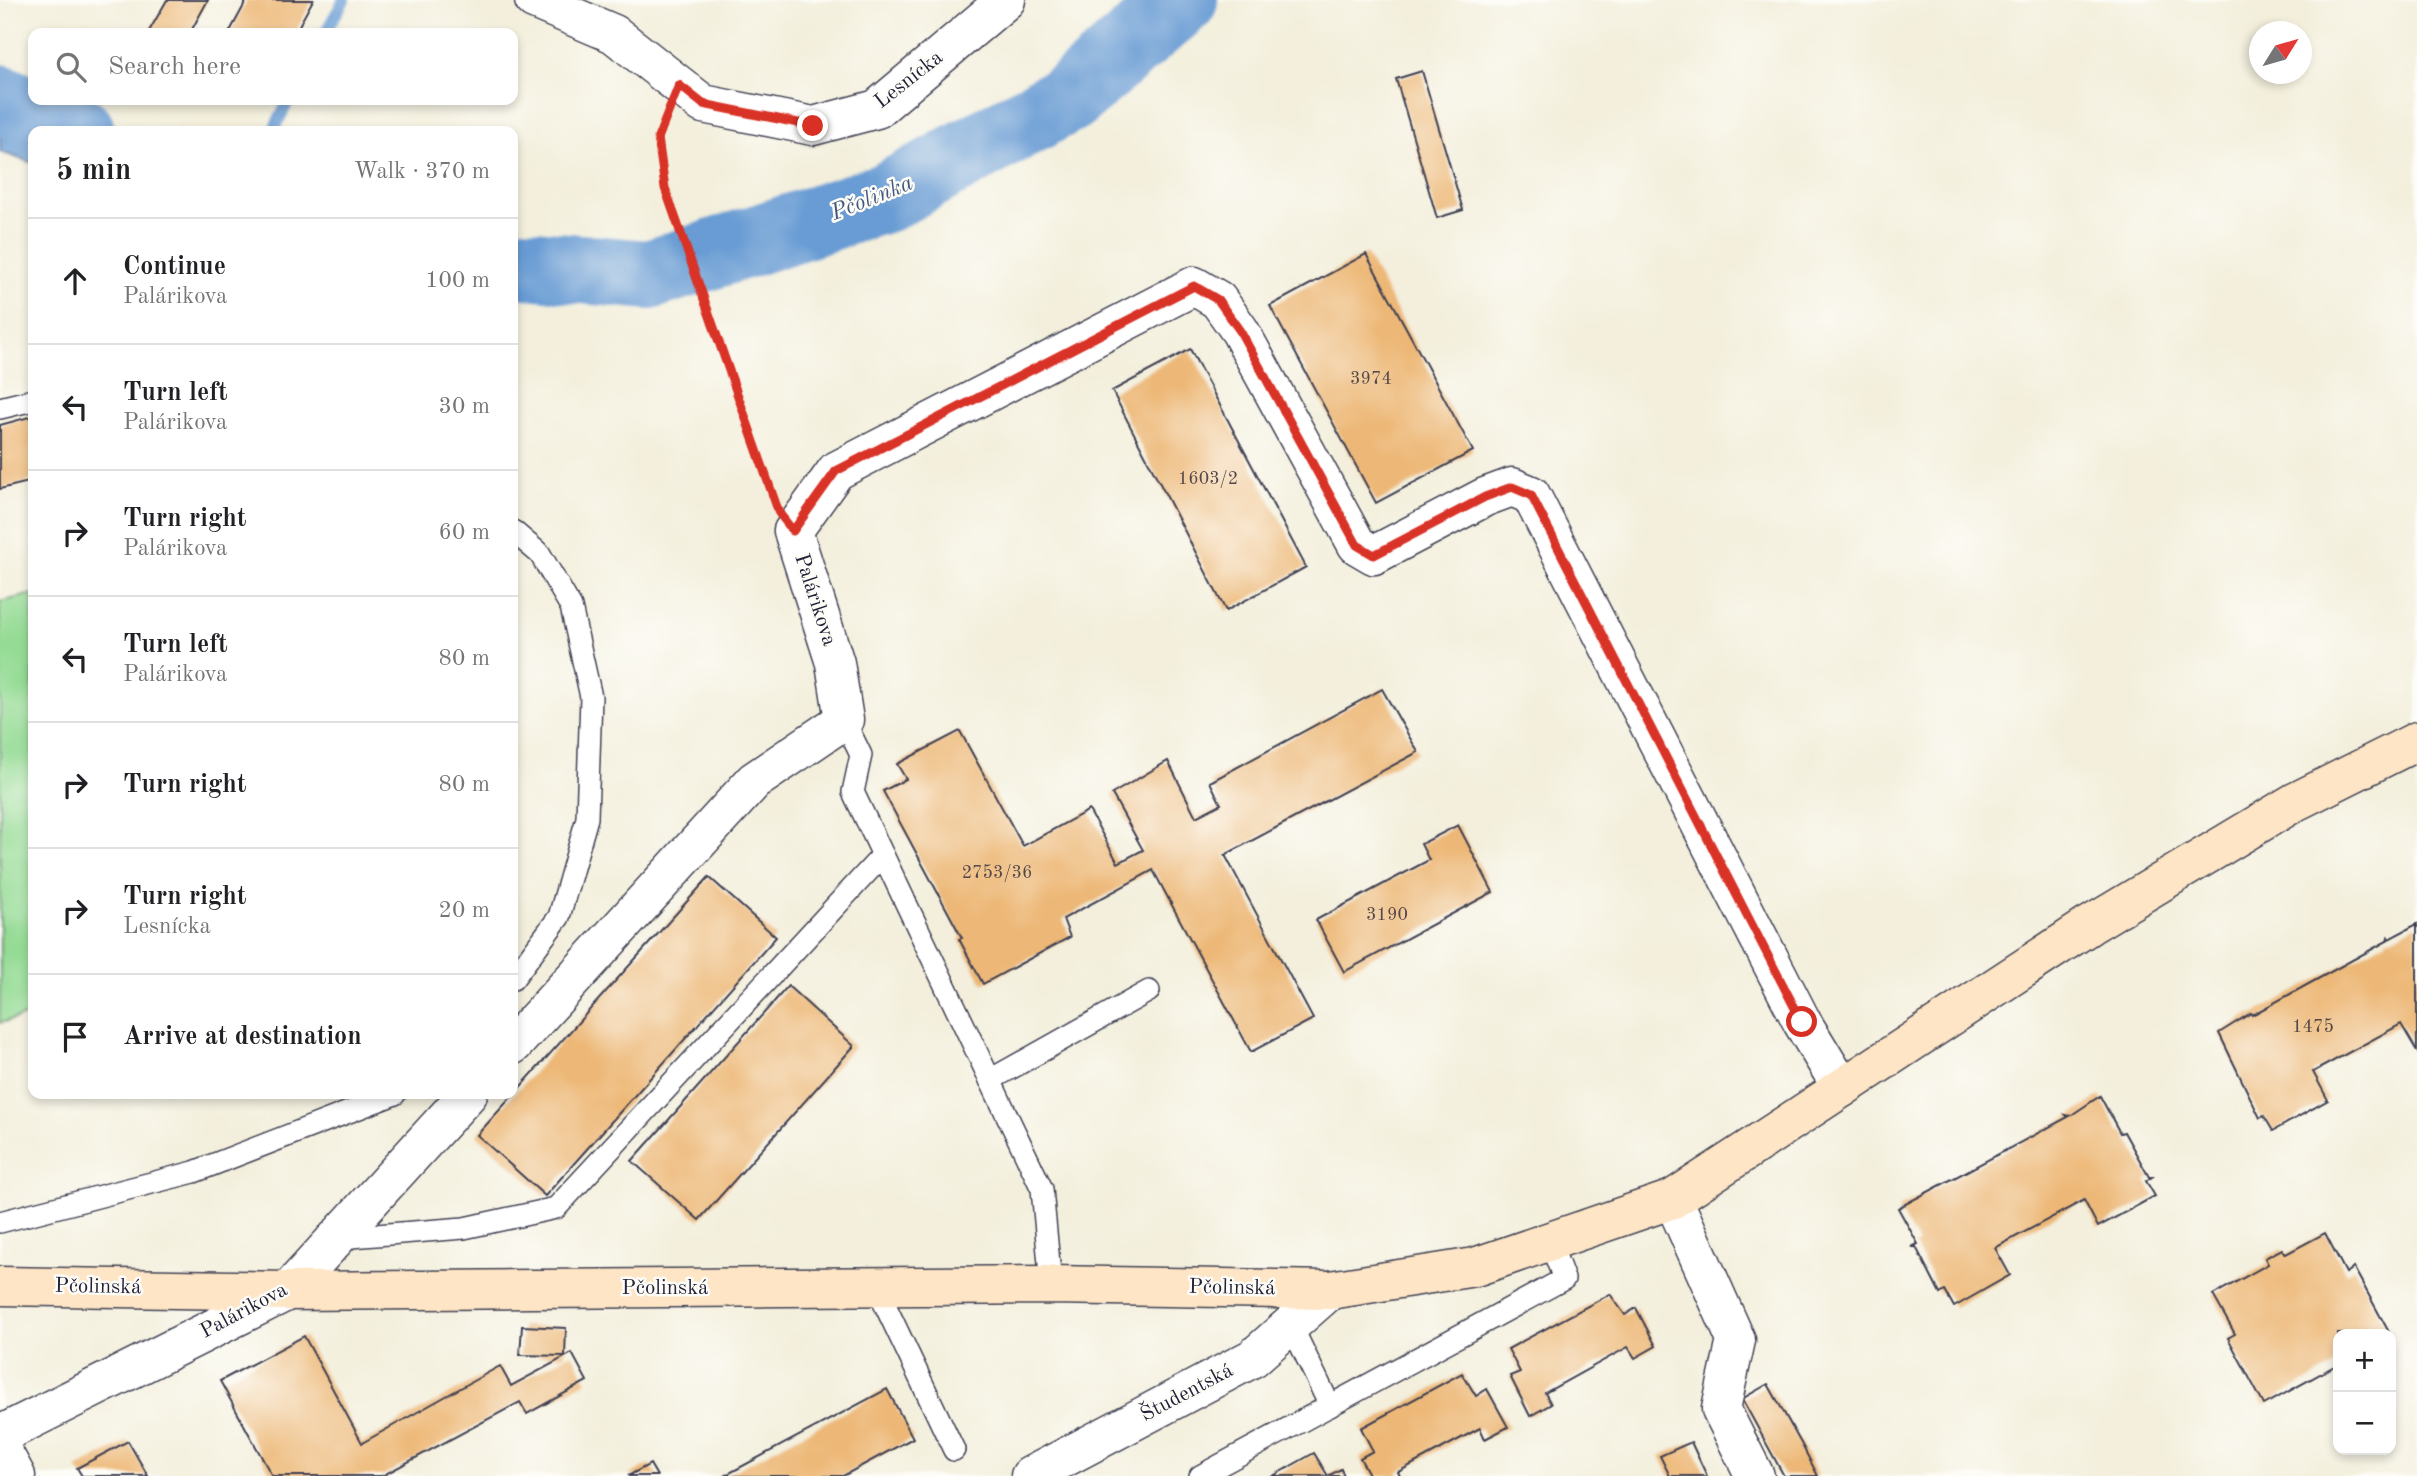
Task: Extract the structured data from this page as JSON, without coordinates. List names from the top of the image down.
{
  "streets": {
    "main road": ["Pčolinská"],
    "street": ["Lesnícka", "Palárikova", "Študentská"]
  },
  "crossings": [
    ["Palárikova", "Pčolinská"],
    ["Pčolinská", "Študentská"]
  ],
  "water": ["Pčolinka"],
  "house_numbers": [
    "3974",
    "1603/2",
    "2753/36",
    "3190",
    "1475"
  ],
  "north": "top right",
  "page": {
    "search": "Search here",
    "heading": ["5 min", "Walk · 370 m"],
    "list": [
      ["Continue", "Palárikova", "100 m"],
      ["Turn left", "Palárikova", "30 m"],
      ["Turn right", "Palárikova", "60 m"],
      ["Turn left", "Palárikova", "80 m"],
      ["Turn right", "80 m"],
      ["Turn right", "Lesnícka", "20 m"],
      "Arrive at destination"
    ],
    "map_buttons": ["+", "−"]
  }
}
